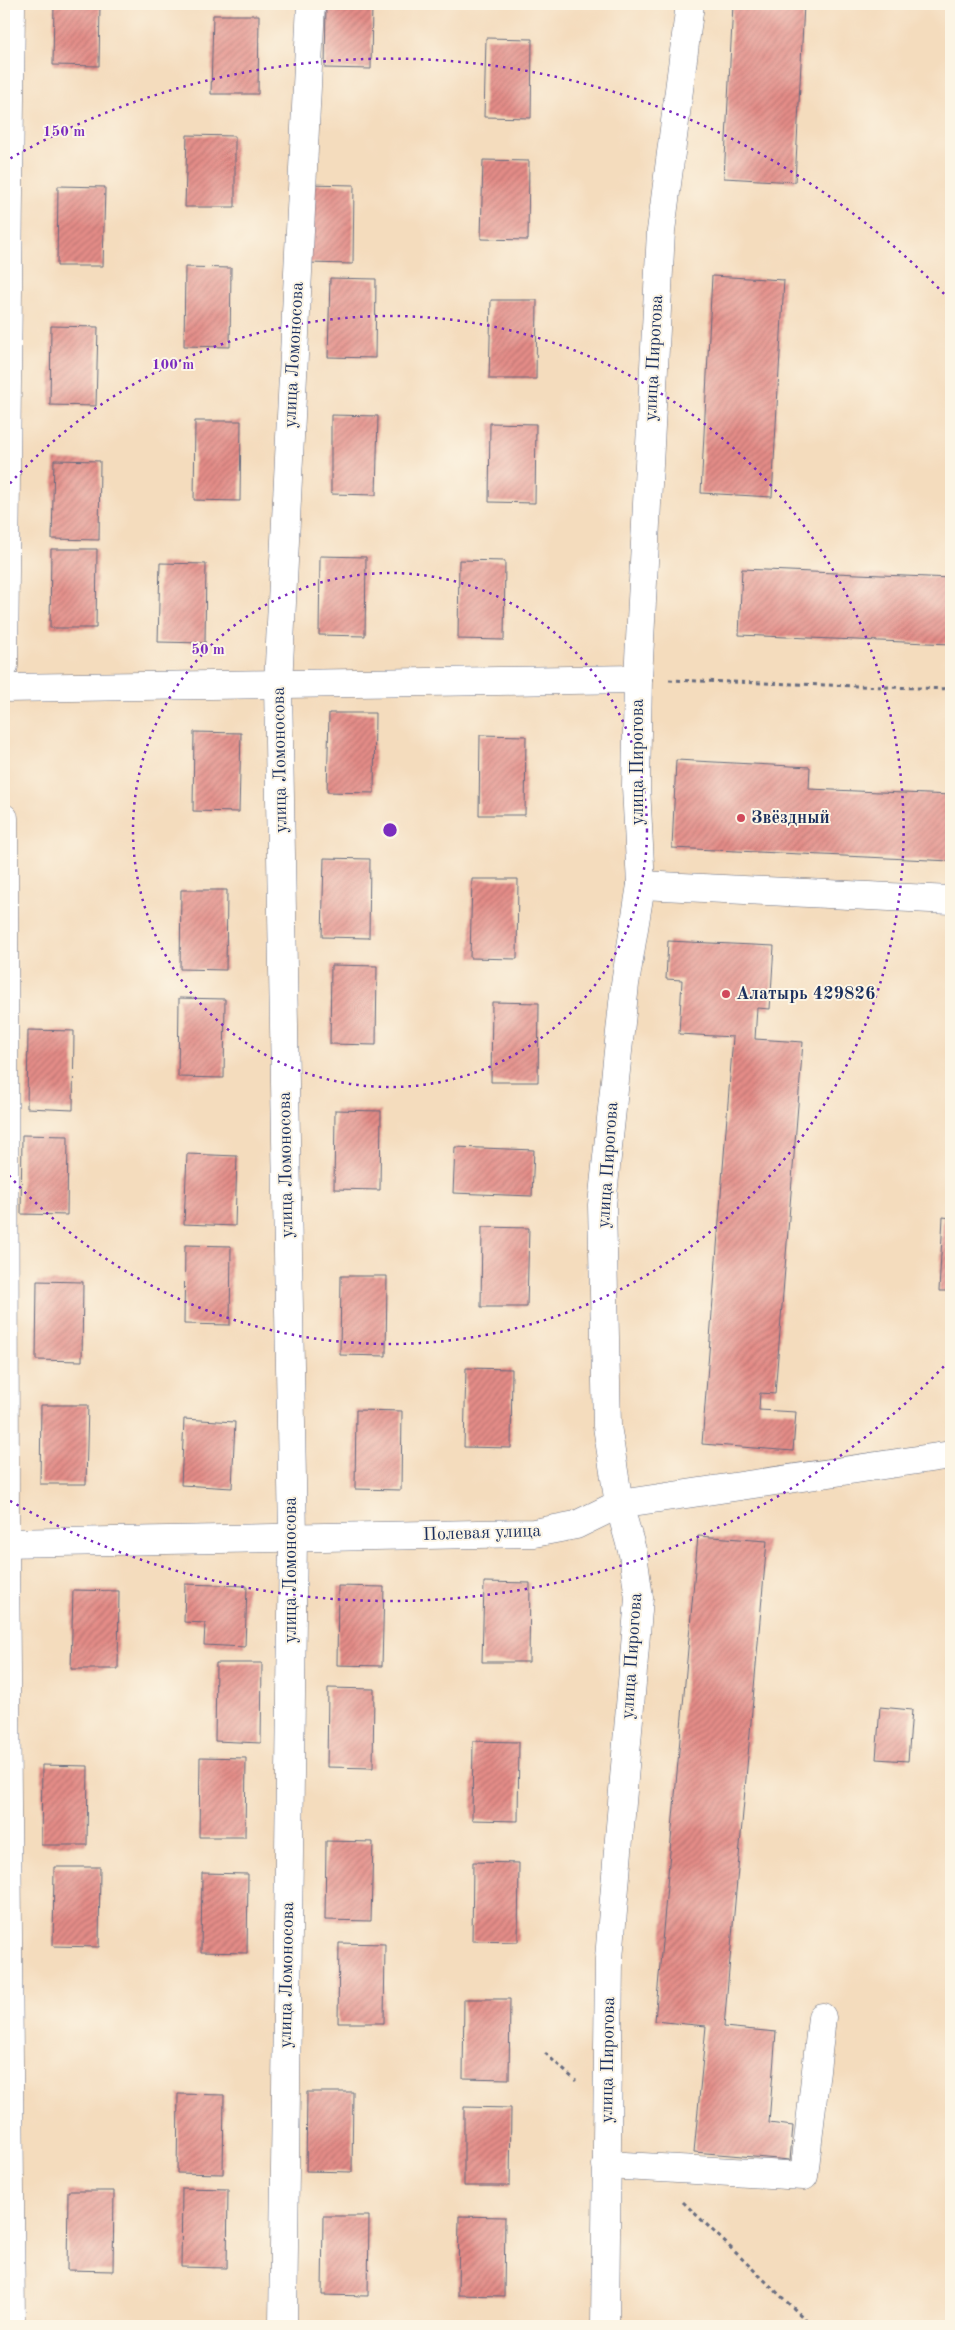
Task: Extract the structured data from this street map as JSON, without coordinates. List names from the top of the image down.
{
  "streets": {
    "street": ["улица Ломоносова", "улица Пирогова", "Полевая улица"]
  },
  "crossings": [
    ["улица Ломоносова", "Полевая улица"],
    ["улица Пирогова", "Полевая улица"]
  ],
  "places": ["Звёздный", "Алатырь 429826"],
  "rings": ["150 m", "100 m", "50 m"]
}
